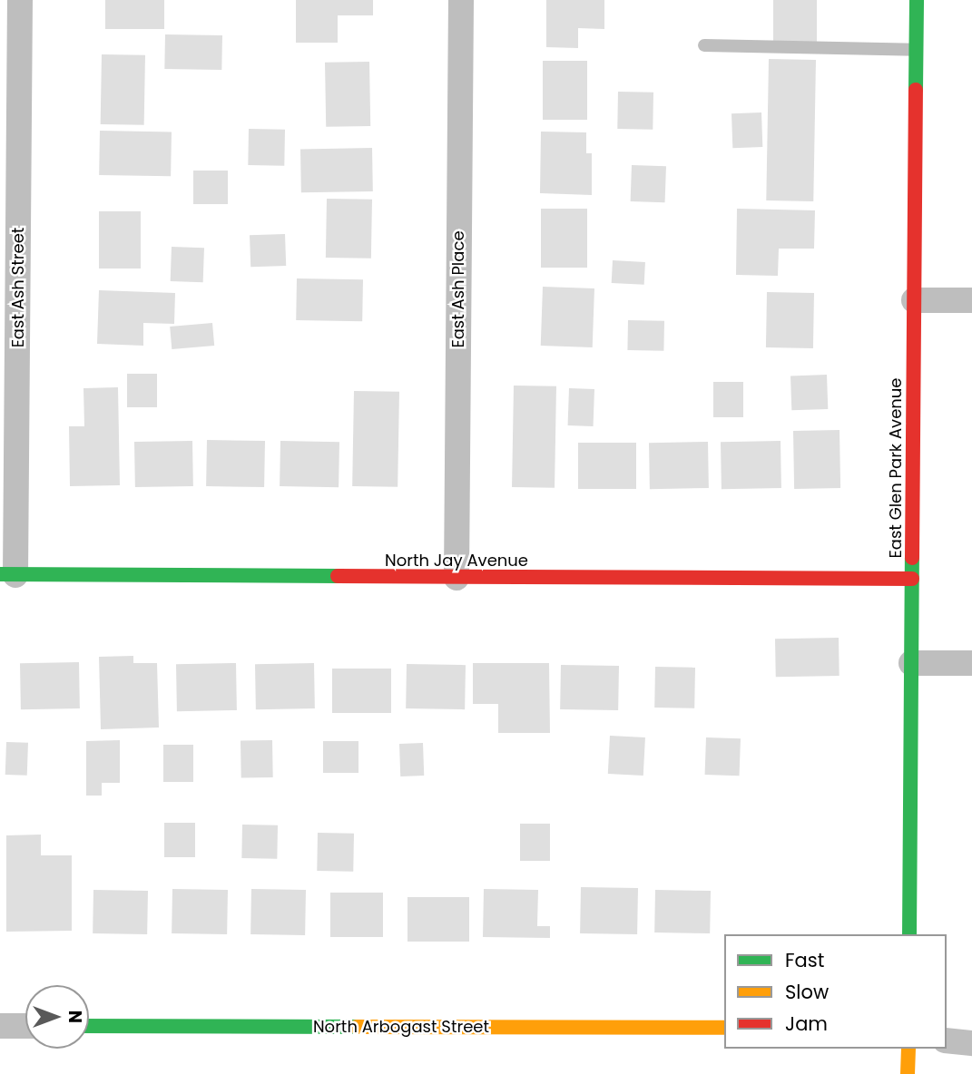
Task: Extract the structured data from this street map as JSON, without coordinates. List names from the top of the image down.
{
  "streets": {
    "street": [
      "East Ash Street",
      "East Ash Place",
      "East Glen Park Avenue",
      "North Jay Avenue",
      "North Arbogast Street"
    ]
  },
  "crossings": [
    ["East Ash Street", "North Jay Avenue"],
    ["East Ash Place", "North Jay Avenue"],
    ["East Glen Park Avenue", "North Jay Avenue"]
  ],
  "legend": ["Fast", "Slow", "Jam"],
  "north": "right"
}
